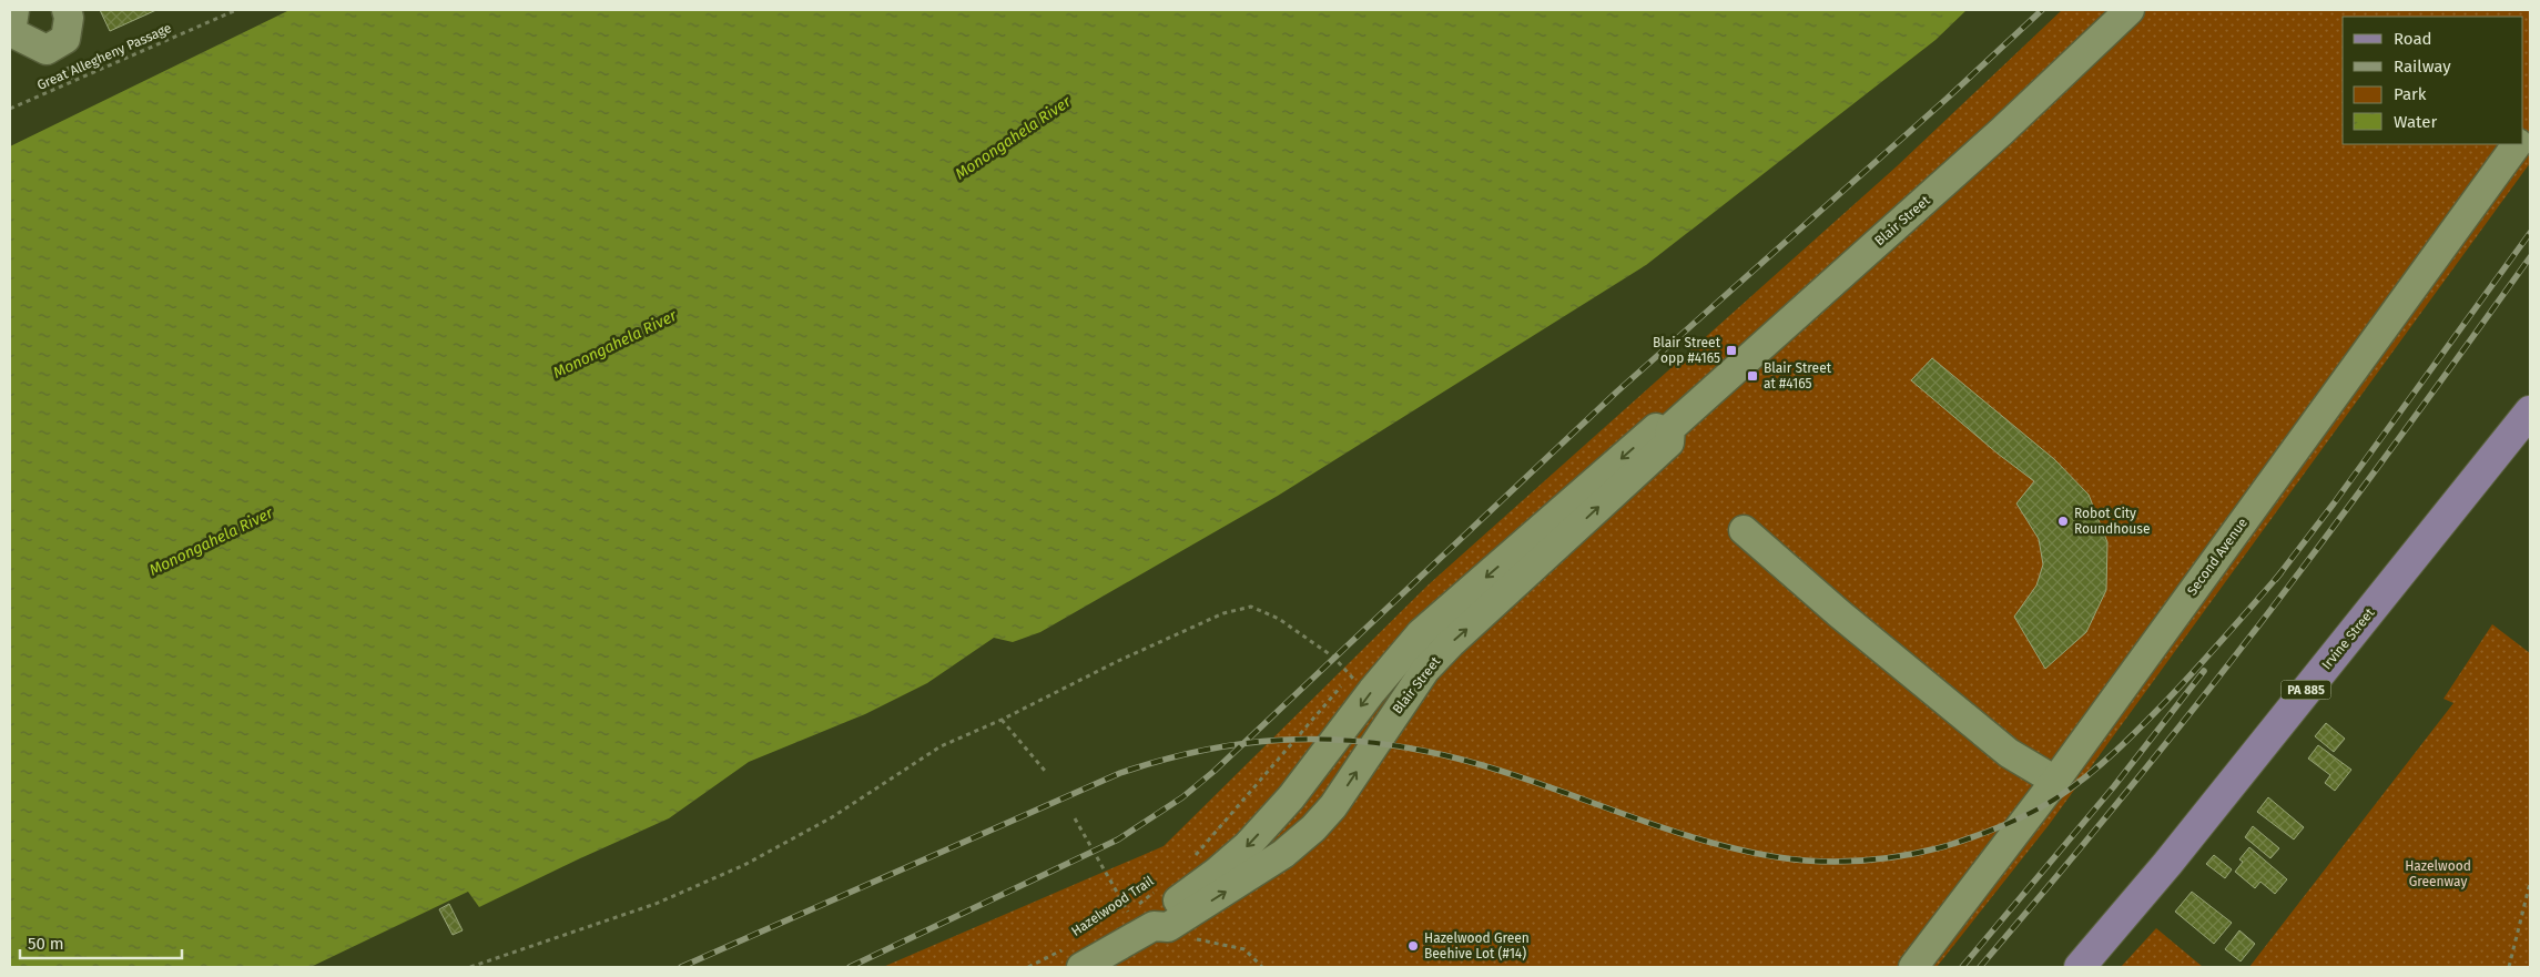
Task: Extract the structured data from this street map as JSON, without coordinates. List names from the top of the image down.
{
  "streets": {
    "main road": ["Irvine Street", "PA 885"],
    "street": ["Blair Street", "Second Avenue"],
    "path": ["Great Allegheny Passage", "Hazelwood Trail"]
  },
  "crossings": [
    ["Blair Street", "Hazelwood Trail"]
  ],
  "water": ["Monongahela River"],
  "parks": ["Hazelwood Greenway"],
  "places": {
    "transit": ["Blair Street opp #4165", "Blair Street at #4165"],
    "other": ["Robot City Roundhouse", "Hazelwood Green Beehive Lot (#14)"]
  },
  "legend": [
    "Road",
    "Railway",
    "Park",
    "Water"
  ],
  "scale_bar": "50 m"
}
